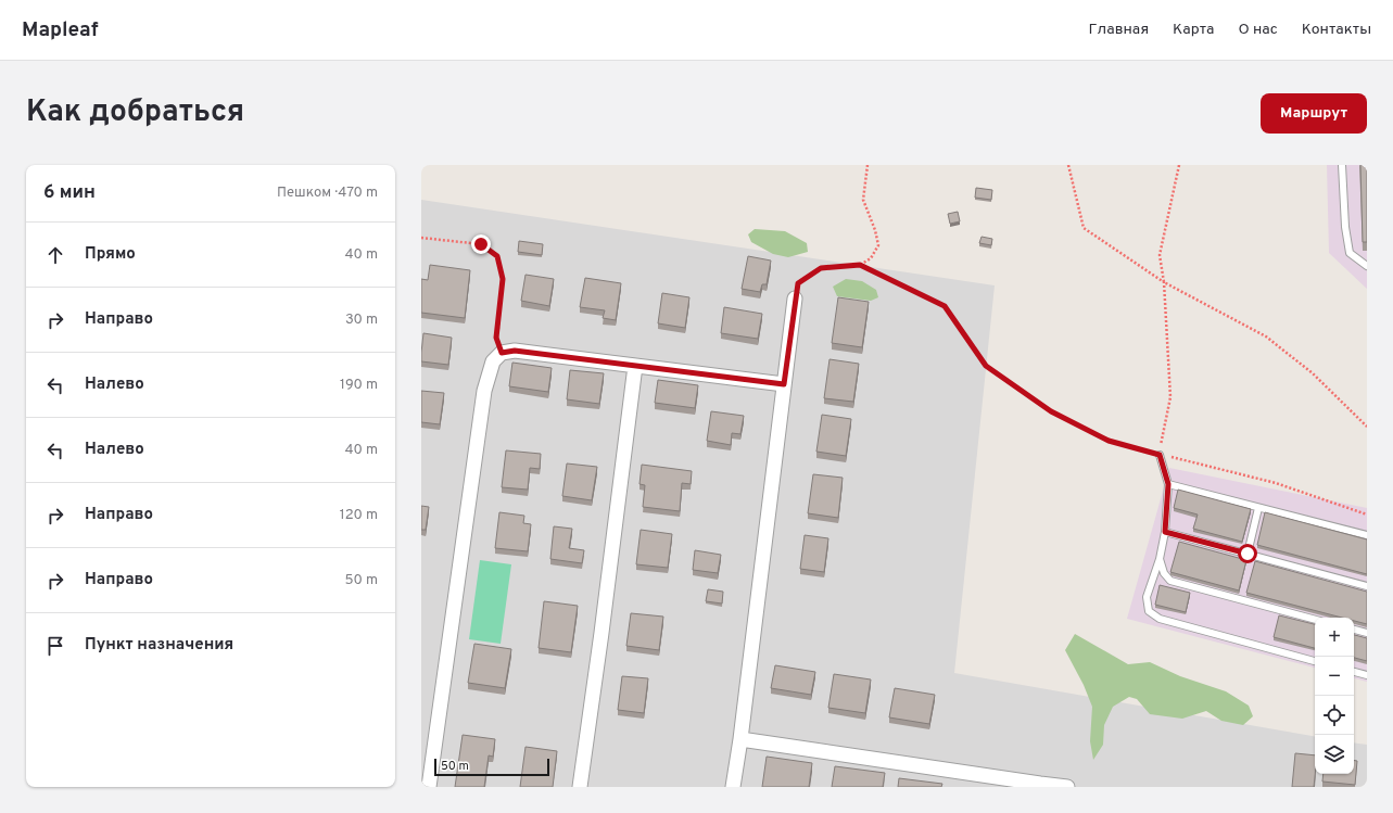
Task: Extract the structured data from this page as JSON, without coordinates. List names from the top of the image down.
{
  "scale_bar": "50 m",
  "page": {
    "header": "Mapleaf",
    "nav": [
      "Главная",
      "Карта",
      "О нас",
      "Контакты"
    ],
    "title": "Как добраться",
    "buttons": "Маршрут",
    "heading": ["6 мин", "Пешком · 470 m"],
    "list": [
      ["Прямо", "40 m"],
      ["Направо", "30 m"],
      ["Налево", "190 m"],
      ["Налево", "40 m"],
      ["Направо", "120 m"],
      ["Направо", "50 m"],
      "Пункт назначения"
    ],
    "map_buttons": ["+", "−"],
    "scale": "50 m"
  }
}
